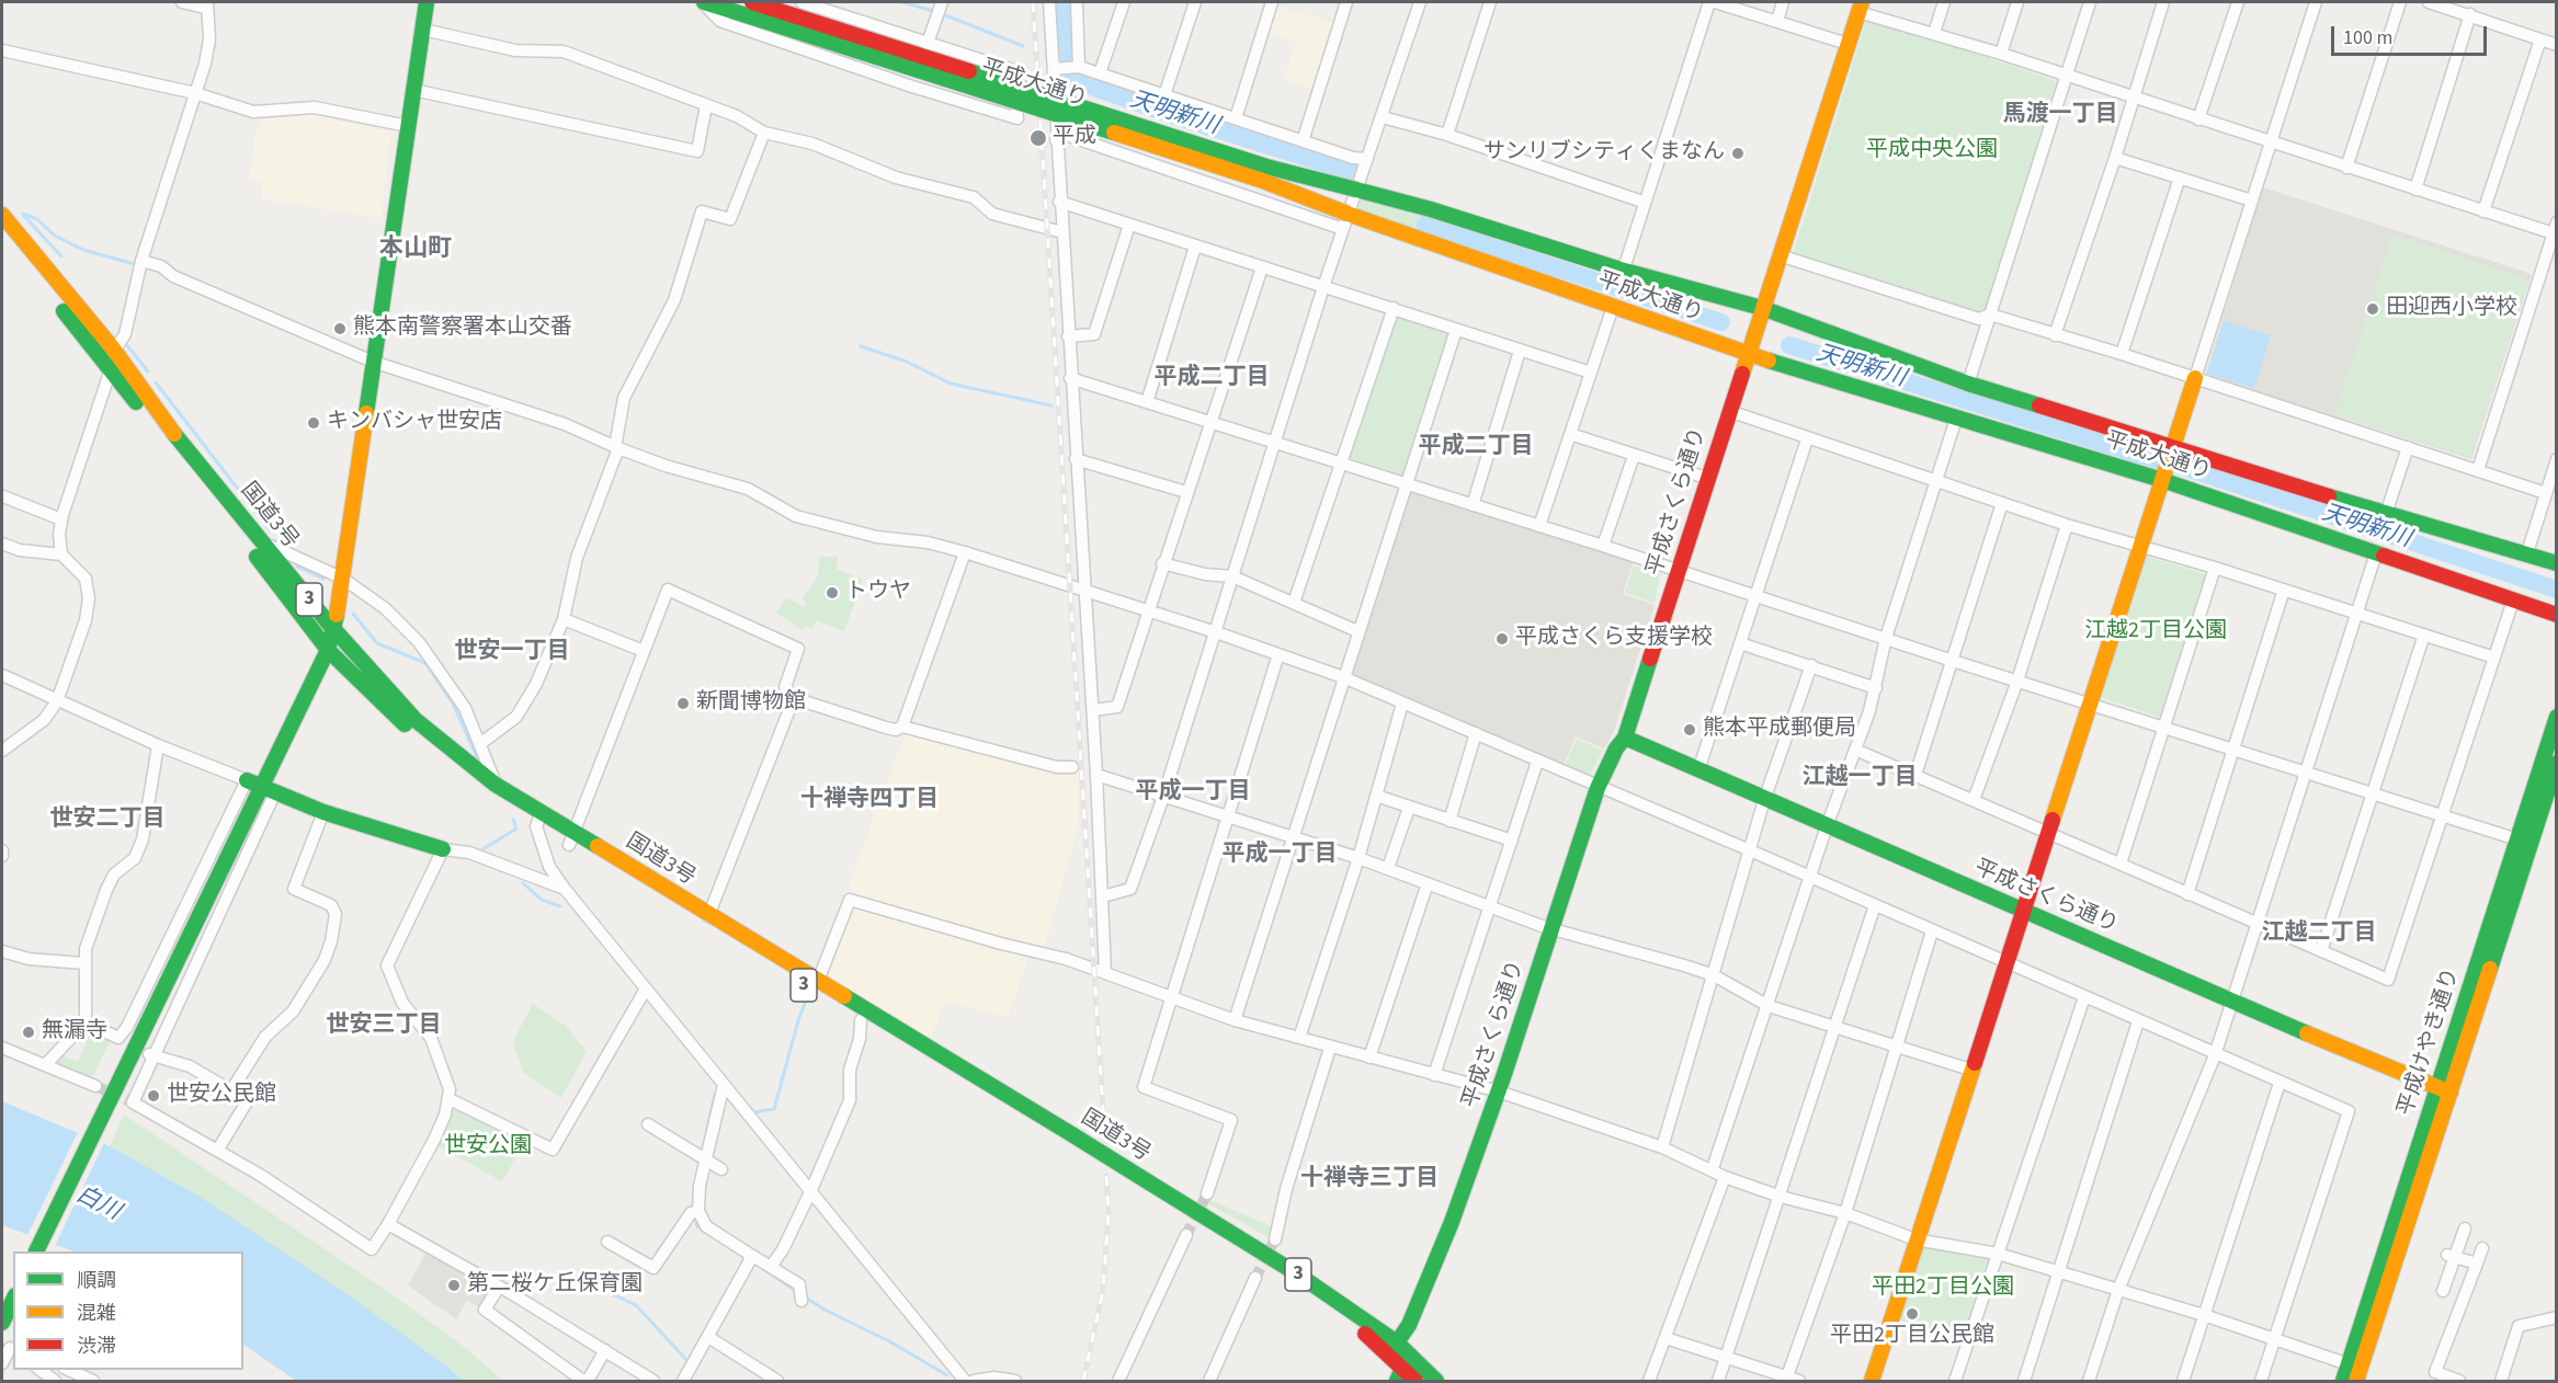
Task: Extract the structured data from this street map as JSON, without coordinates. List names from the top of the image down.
{
  "streets": {
    "main road": [
      "平成大通り",
      "平成さくら通り",
      "国道3号",
      "3",
      "平成けやき通り"
    ]
  },
  "crossings": [
    ["平成大通り", "平成さくら通り"],
    ["平成さくら通り", "国道3号"],
    ["平成さくら通り", "平成けやき通り"]
  ],
  "districts": [
    "馬渡一丁目",
    "本山町",
    "平成二丁目",
    "平成二丁目",
    "世安一丁目",
    "江越一丁目",
    "平成一丁目",
    "十禅寺四丁目",
    "世安二丁目",
    "平成一丁目",
    "江越二丁目",
    "世安三丁目",
    "十禅寺三丁目"
  ],
  "water": ["天明新川", "白川"],
  "parks": [
    "平成中央公園",
    "江越2丁目公園",
    "世安公園",
    "平田2丁目公園"
  ],
  "places": [
    "平成",
    "サンリブシティくまなん",
    "田迎西小学校",
    "熊本南警察署本山交番",
    "キンバシャ世安店",
    "トウヤ",
    "平成さくら支援学校",
    "新聞博物館",
    "熊本平成郵便局",
    "無漏寺",
    "世安公民館",
    "第二桜ケ丘保育園",
    "平田2丁目公民館"
  ],
  "legend": ["順調", "混雑", "渋滞"],
  "scale_bar": "100 m"
}
